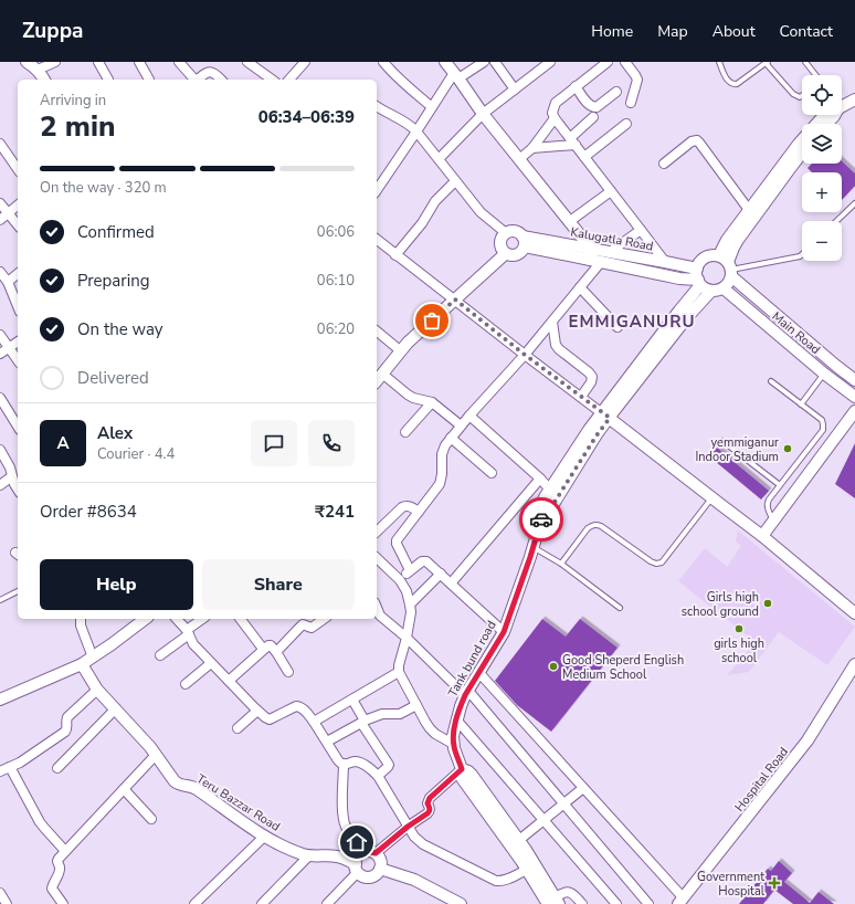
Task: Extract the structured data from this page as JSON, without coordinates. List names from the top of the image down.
{
  "streets": {
    "street": [
      "Kalugatla Road",
      "Main Road",
      "Tank bund road",
      "Hospital Road",
      "Teru Bazzar Road"
    ]
  },
  "crossings": [
    ["Kalugatla Road", "Main Road"]
  ],
  "districts": ["EMMIGANURU"],
  "places": {
    "other": [
      "yemmiganur Indoor Stadium",
      "Girls high school ground",
      "girls high school",
      "Good Sheperd English Medium School"
    ],
    "health": ["Government Hospital"]
  },
  "page": {
    "header": "Zuppa",
    "nav": [
      "Home",
      "Map",
      "About",
      "Contact"
    ],
    "map_buttons": ["+", "−"],
    "heading": ["2 min", "Arriving in", "06:34–06:39"],
    "panel": [
      "Alex",
      "Courier · 4.4",
      "Order #8634",
      "₹241"
    ],
    "bar": "On the way · 320 m",
    "list": [
      ["Confirmed", "06:06"],
      ["Preparing", "06:10"],
      ["On the way", "06:20"],
      "Delivered"
    ],
    "round": "A",
    "buttons": ["Help", "Share"]
  }
}
